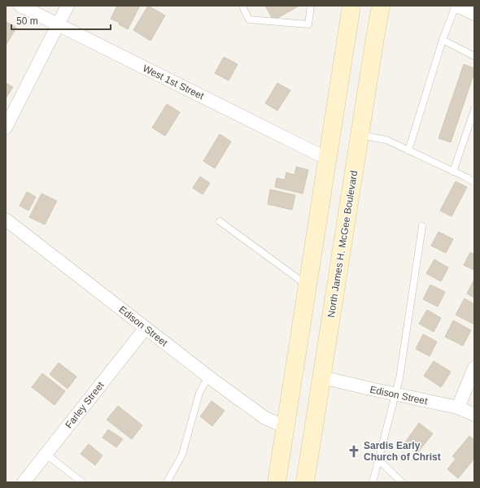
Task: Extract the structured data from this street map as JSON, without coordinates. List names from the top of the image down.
{
  "streets": {
    "main road": ["North James H. McGee Boulevard"],
    "street": ["West 1st Street", "Edison Street", "Farley Street"]
  },
  "crossings": [
    ["North James H. McGee Boulevard", "Edison Street"],
    ["Edison Street", "Farley Street"]
  ],
  "places": {
    "church": ["Sardis Early Church of Christ"]
  },
  "scale_bar": "50 m"
}
